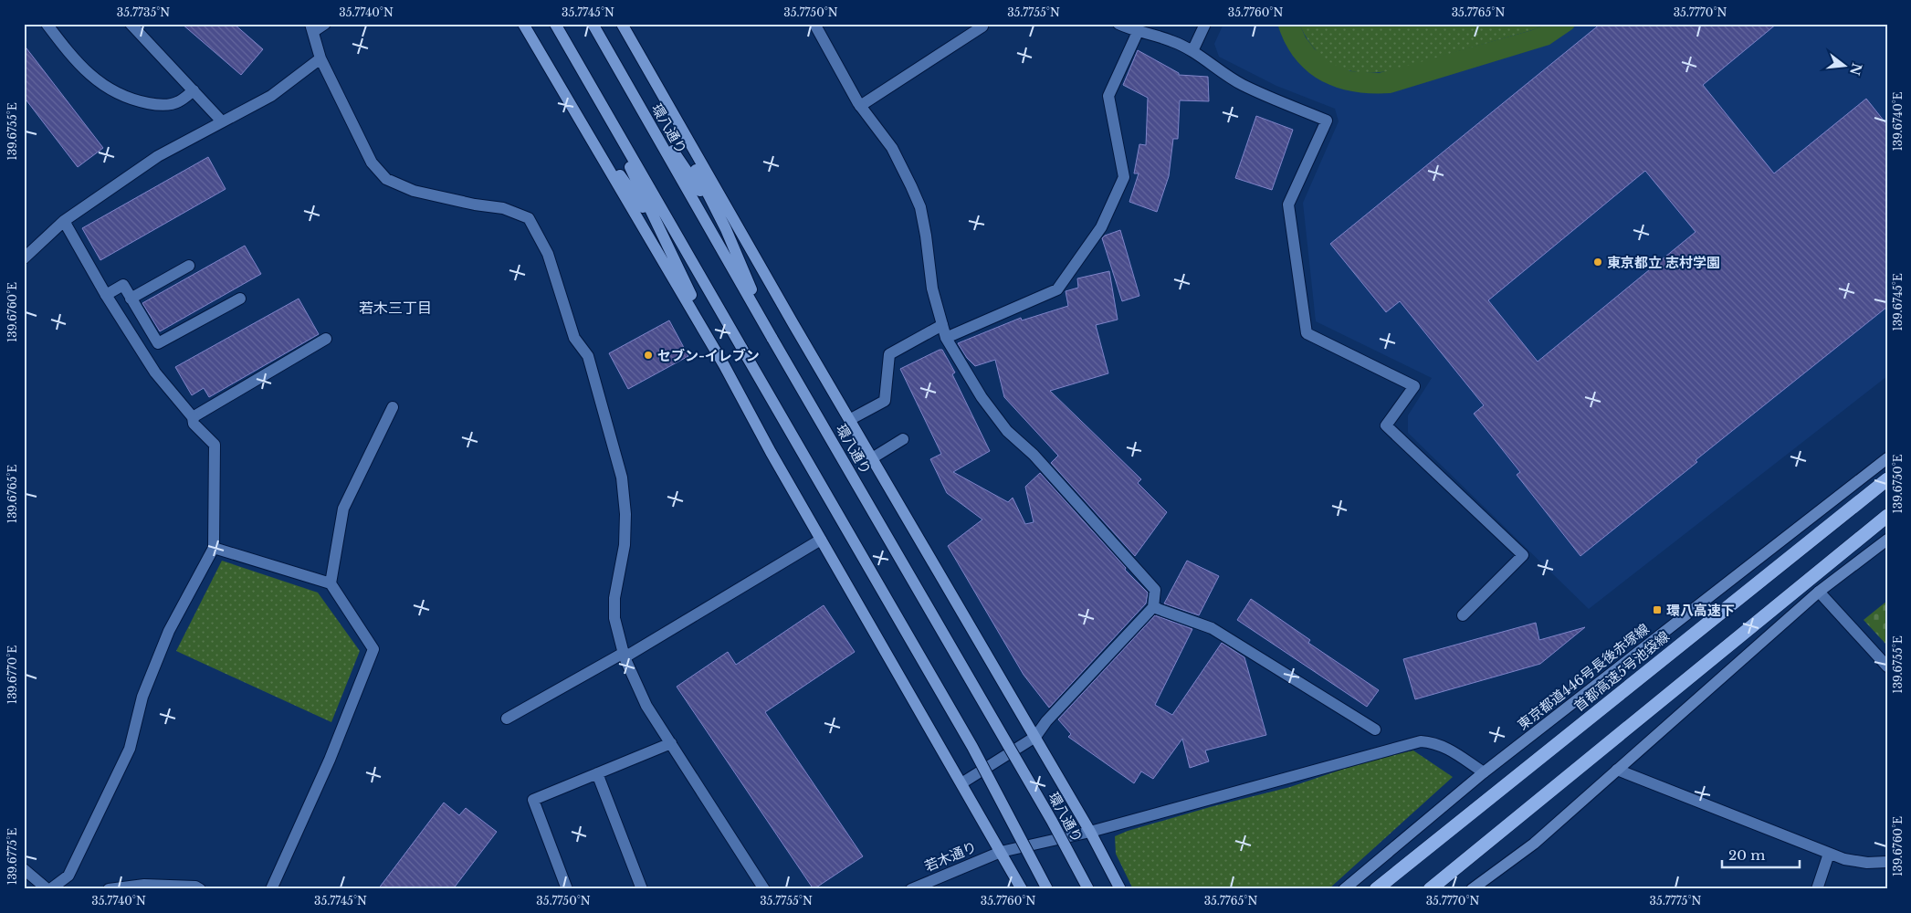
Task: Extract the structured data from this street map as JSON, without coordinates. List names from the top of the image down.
{
  "streets": {
    "highway": ["首都高速5号池袋線"],
    "main road": ["環八通り", "東京都道446号長後赤塚線"],
    "street": ["若木通り"]
  },
  "crossings": [
    ["東京都道446号長後赤塚線", "若木通り"]
  ],
  "districts": ["若木三丁目"],
  "places": {
    "other": ["東京都立 志村学園", "セブン-イレブン"],
    "transit": ["環八高速下"]
  },
  "scale_bar": "20 m",
  "north": "right",
  "coordinates": [
    "35.7735°N",
    "35.7740°N",
    "35.7745°N",
    "35.7750°N",
    "35.7755°N",
    "35.7760°N",
    "35.7765°N",
    "35.7770°N",
    "139.6740°E",
    "139.6755°E",
    "139.6745°E",
    "139.6760°E",
    "139.6750°E",
    "139.6765°E",
    "139.6770°E",
    "139.6775°E",
    "35.7775°N"
  ]
}
